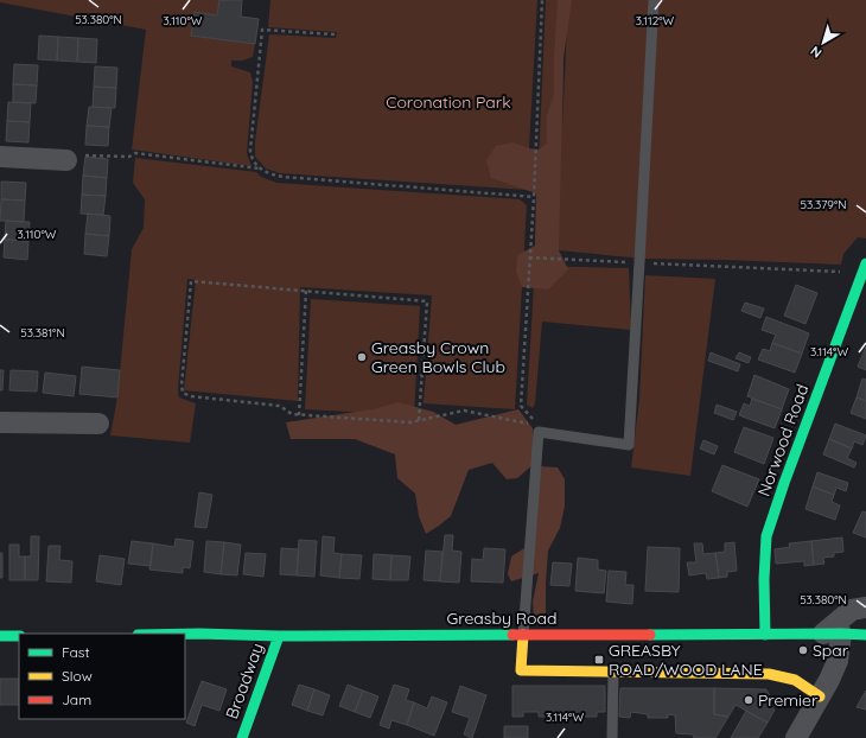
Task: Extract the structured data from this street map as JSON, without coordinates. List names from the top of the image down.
{
  "streets": {
    "street": ["Norwood Road", "Greasby Road", "Broadway"]
  },
  "crossings": [
    ["Norwood Road", "Greasby Road"],
    ["Greasby Road", "Broadway"]
  ],
  "parks": ["Coronation Park"],
  "places": {
    "other": ["Greasby Crown Green Bowls Club", "Spar", "Premier"],
    "transit": ["GREASBY ROAD/WOOD LANE"]
  },
  "legend": ["Fast", "Slow", "Jam"],
  "north": "bottom left",
  "coordinates": [
    "53.380°N",
    "3.110°W",
    "3.112°W",
    "53.379°N",
    "53.381°N",
    "3.114°W"
  ]
}
